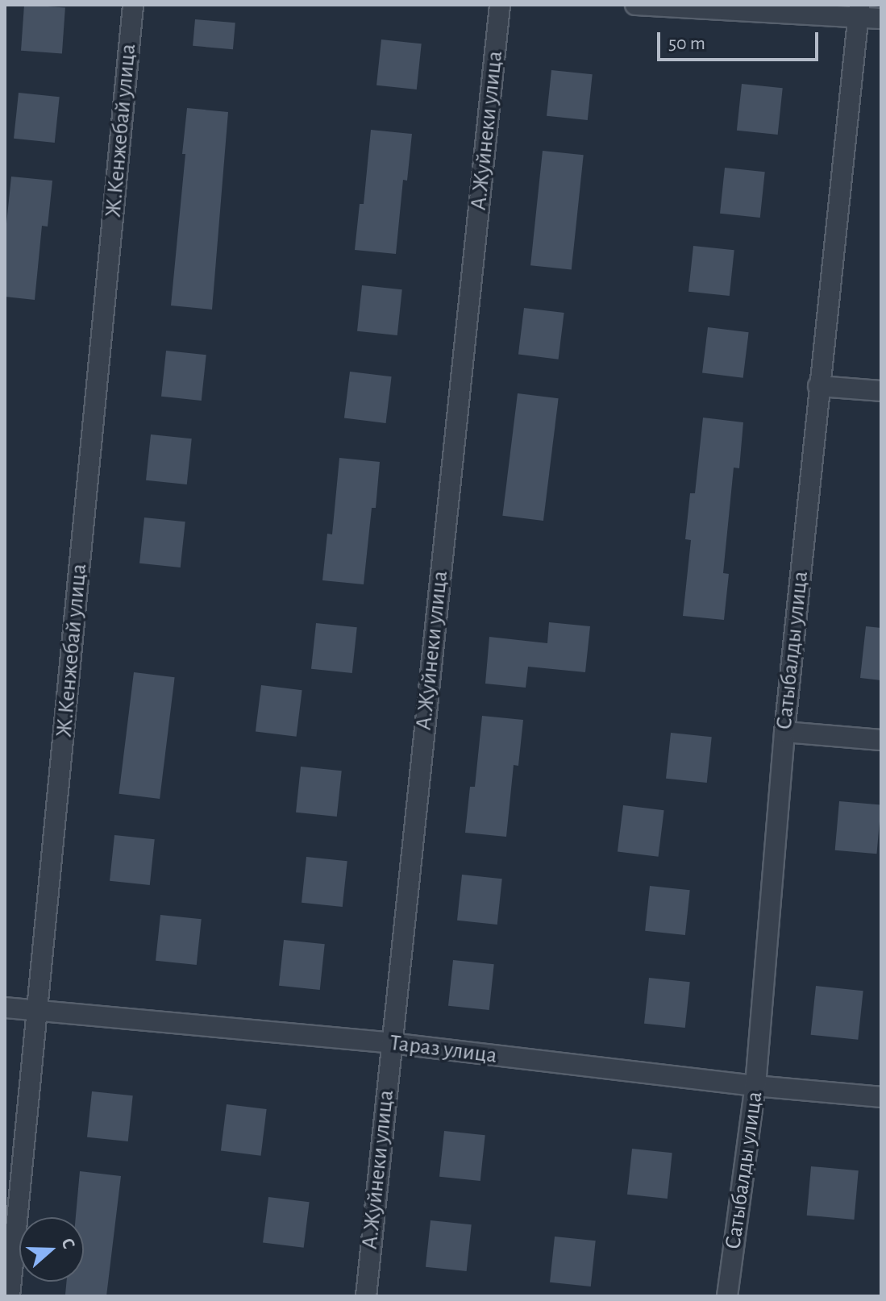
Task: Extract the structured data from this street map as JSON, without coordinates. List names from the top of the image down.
{
  "streets": {
    "street": [
      "Ж.Кенжебай улица",
      "А.Жуйнеки улица",
      "Сатыбалды улица",
      "Тараз улица"
    ]
  },
  "crossings": [
    ["Ж.Кенжебай улица", "Тараз улица"],
    ["А.Жуйнеки улица", "Тараз улица"],
    ["Сатыбалды улица", "Тараз улица"]
  ],
  "scale_bar": "50 m",
  "north": "right"
}
